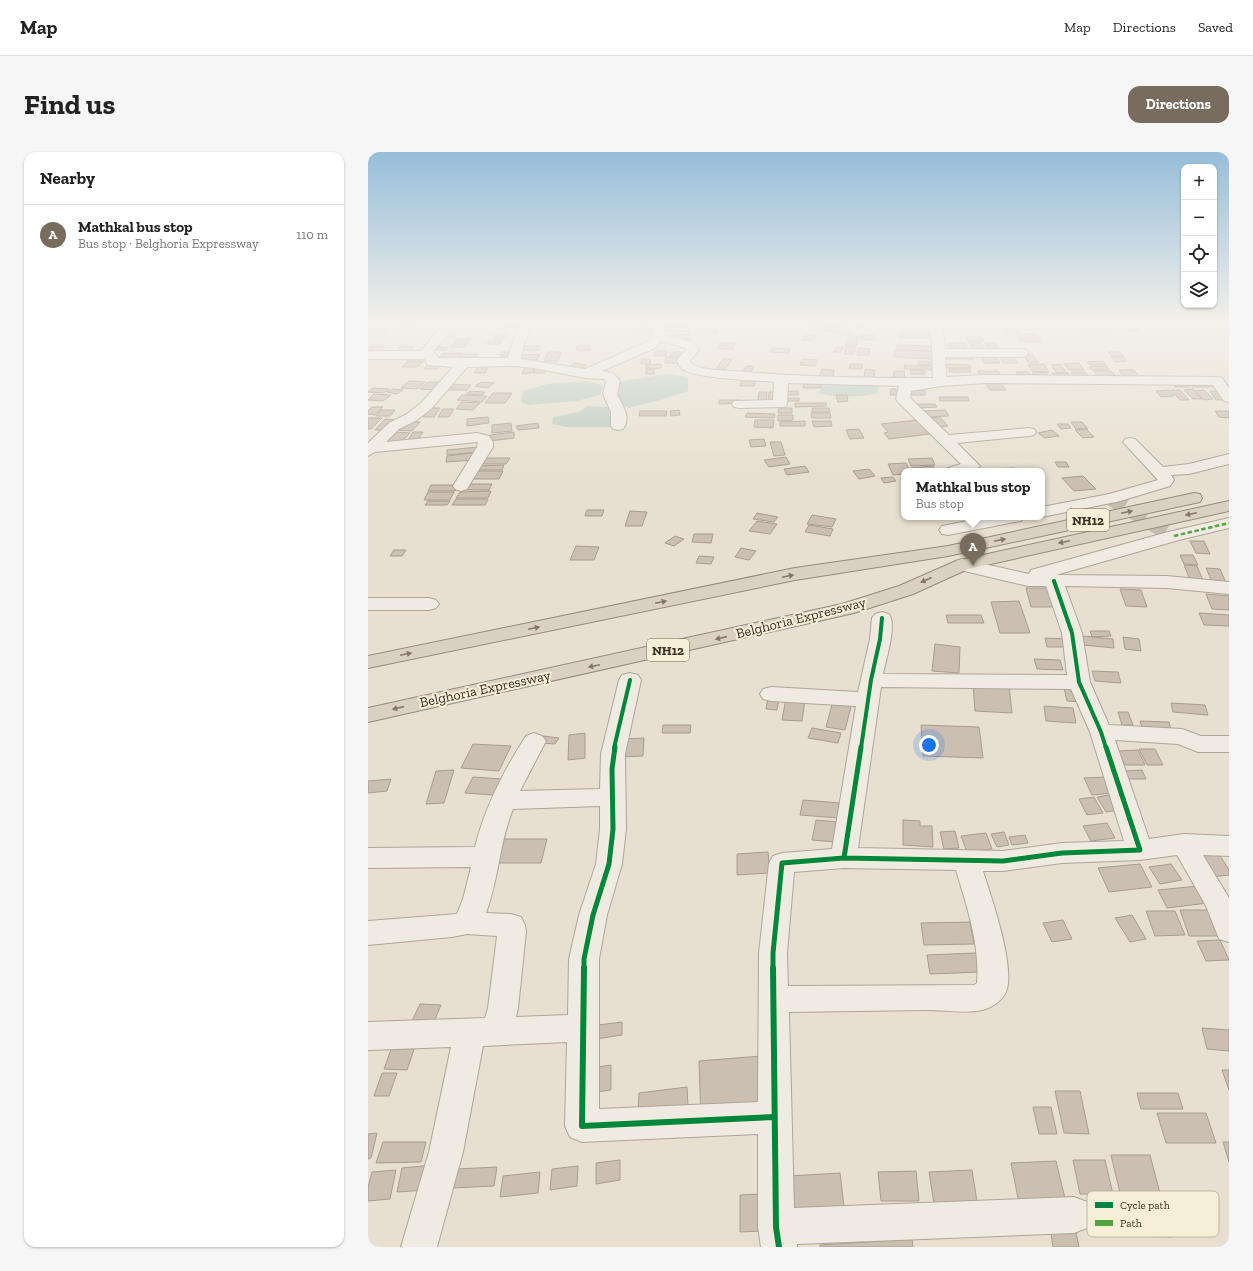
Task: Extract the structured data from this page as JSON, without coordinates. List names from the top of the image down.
{
  "streets": {
    "highway": ["NH12", "Belghoria Expressway"]
  },
  "legend": ["Cycle path", "Path"],
  "page": {
    "header": "Map",
    "nav": ["Map", "Directions", "Saved"],
    "buttons": "Directions",
    "title": "Find us",
    "heading": "Nearby",
    "map_buttons": ["+", "−"],
    "list": [
      {
        "mark": "A",
        "name": "Mathkal bus stop",
        "note": "Bus stop · Belghoria Expressway",
        "value": "110 m"
      }
    ],
    "popup": ["Mathkal bus stop", "Bus stop"],
    "pins": "A"
  }
}
